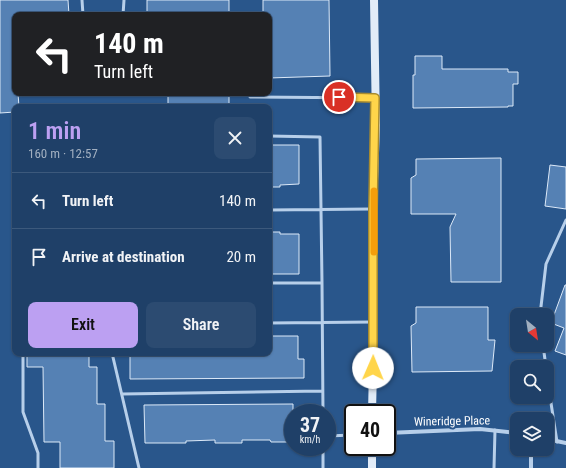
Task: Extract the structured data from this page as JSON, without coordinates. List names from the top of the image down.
{
  "streets": {
    "street": ["Wineridge Place"]
  },
  "north": "bottom right",
  "page": {
    "turn": ["140 m", "Turn left"],
    "heading": ["1 min", "160 m · 12:57"],
    "list": [
      {
        "name": "Turn left",
        "value": "140 m"
      },
      {
        "name": "Arrive at destination",
        "value": "20 m"
      }
    ],
    "buttons": ["Exit", "Share"],
    "speed": "37 km/h",
    "limit": "40"
  }
}
